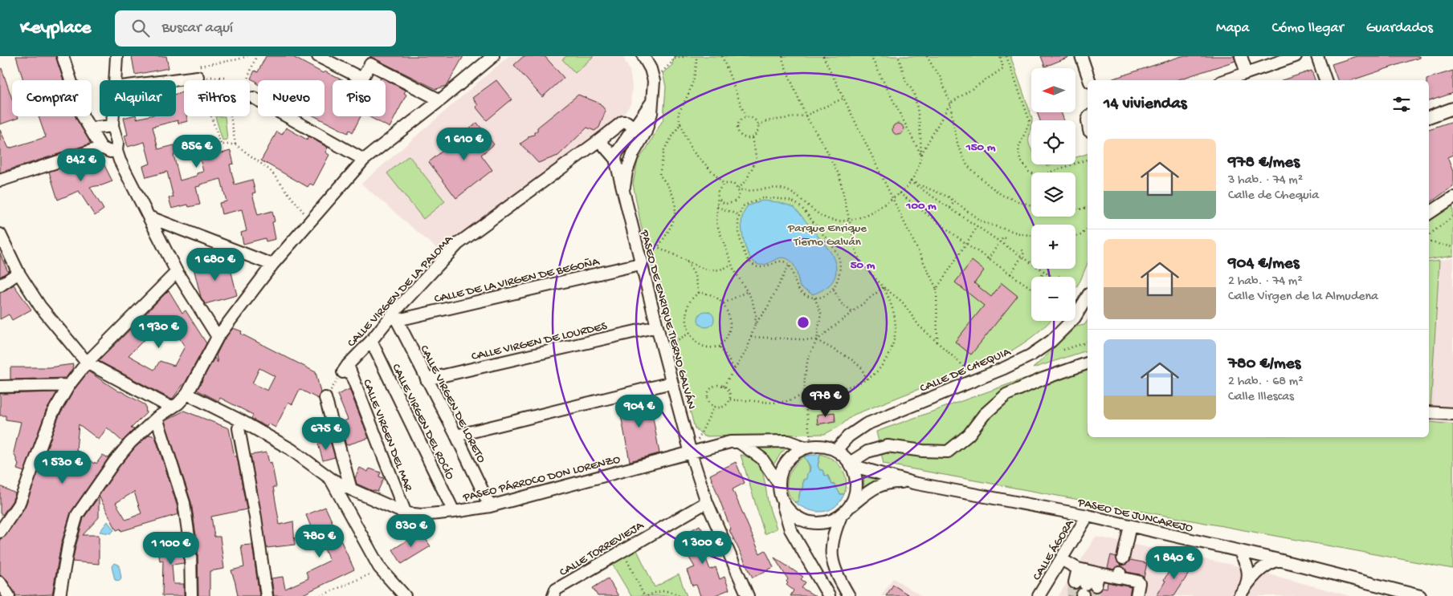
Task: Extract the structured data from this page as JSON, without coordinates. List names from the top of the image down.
{
  "streets": {
    "street": [
      "CALLE DE LA VIRGEN DE BEGOÑA",
      "CALLE VIRGEN DE LA PALOMA",
      "PASEO DE ENRIQUE TIERNO GALVÁN",
      "CALLE VIRGEN DE LOURDES",
      "CALLE DE CHEQUIA",
      "CALLE VIRGEN DE LORETO",
      "CALLE VIRGEN DEL ROCÍO",
      "CALLE VIRGEN DEL MAR",
      "PASEO PÁRROCO DON LORENZO",
      "PASEO DE JUNCAREJO",
      "CALLE TORREVIEJA",
      "CALLE ÁGORA"
    ]
  },
  "crossings": [
    ["CALLE DE LA VIRGEN DE BEGOÑA", "CALLE VIRGEN DE LA PALOMA"],
    ["CALLE DE LA VIRGEN DE BEGOÑA", "PASEO DE ENRIQUE TIERNO GALVÁN"],
    ["CALLE DE LA VIRGEN DE BEGOÑA", "CALLE VIRGEN DE LORETO"],
    ["CALLE VIRGEN DE LA PALOMA", "PASEO DE ENRIQUE TIERNO GALVÁN"],
    ["CALLE VIRGEN DE LA PALOMA", "CALLE VIRGEN DE LORETO"],
    ["CALLE VIRGEN DE LA PALOMA", "CALLE VIRGEN DEL ROCÍO"],
    ["CALLE VIRGEN DE LA PALOMA", "CALLE VIRGEN DEL MAR"],
    ["PASEO DE ENRIQUE TIERNO GALVÁN", "CALLE VIRGEN DE LOURDES"],
    ["PASEO DE ENRIQUE TIERNO GALVÁN", "PASEO PÁRROCO DON LORENZO"],
    ["PASEO DE ENRIQUE TIERNO GALVÁN", "CALLE TORREVIEJA"],
    ["CALLE VIRGEN DE LOURDES", "CALLE VIRGEN DE LORETO"],
    ["CALLE DE CHEQUIA", "PASEO PÁRROCO DON LORENZO"],
    ["CALLE DE CHEQUIA", "PASEO DE JUNCAREJO"],
    ["CALLE VIRGEN DE LORETO", "PASEO PÁRROCO DON LORENZO"],
    ["CALLE VIRGEN DEL ROCÍO", "PASEO PÁRROCO DON LORENZO"],
    ["CALLE VIRGEN DEL MAR", "PASEO PÁRROCO DON LORENZO"],
    ["PASEO PÁRROCO DON LORENZO", "PASEO DE JUNCAREJO"],
    ["PASEO DE JUNCAREJO", "CALLE ÁGORA"]
  ],
  "parks": ["Parque Enrique Tierno Galván"],
  "north": "left",
  "page": {
    "header": "Keyplace",
    "search": "Buscar aquí",
    "nav": ["Mapa", "Cómo llegar", "Guardados"],
    "map_buttons": ["+", "−"],
    "chip": [
      "Comprar",
      "Alquilar",
      "Filtros",
      "Nuevo",
      "Piso"
    ],
    "heading": "14 viviendas",
    "price": [
      "1 610 €",
      "856 €",
      "842 €",
      "1 680 €",
      "1 930 €",
      "978 €",
      "904 €",
      "675 €",
      "1 530 €",
      "830 €",
      "780 €",
      "1 300 €",
      "1 100 €",
      "1 840 €"
    ],
    "list": [
      {
        "name": "978 €/mes",
        "note": "3 hab. · 74 m² · Calle de Chequia"
      },
      {
        "name": "904 €/mes",
        "note": "2 hab. · 74 m² · Calle Virgen de la Almudena"
      },
      {
        "name": "780 €/mes",
        "note": "2 hab. · 68 m² · Calle Illescas"
      }
    ]
  },
  "rings": ["150 m", "100 m", "50 m"]
}
